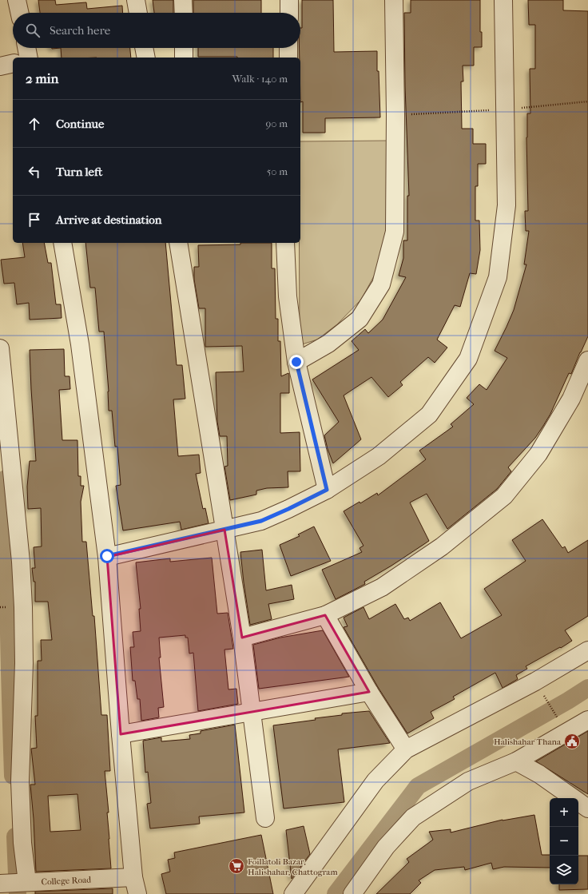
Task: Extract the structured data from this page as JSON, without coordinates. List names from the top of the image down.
{
  "streets": {
    "street": ["College Road"]
  },
  "places": {
    "public building": ["Halishahar Thana"],
    "supermarket": ["Foillatoli Bazar, Halishahar, Chattogram"]
  },
  "page": {
    "search": "Search here",
    "heading": ["2 min", "Walk · 140 m"],
    "list": [
      ["Continue", "90 m"],
      ["Turn left", "50 m"],
      "Arrive at destination"
    ],
    "map_buttons": ["+", "−"]
  }
}
